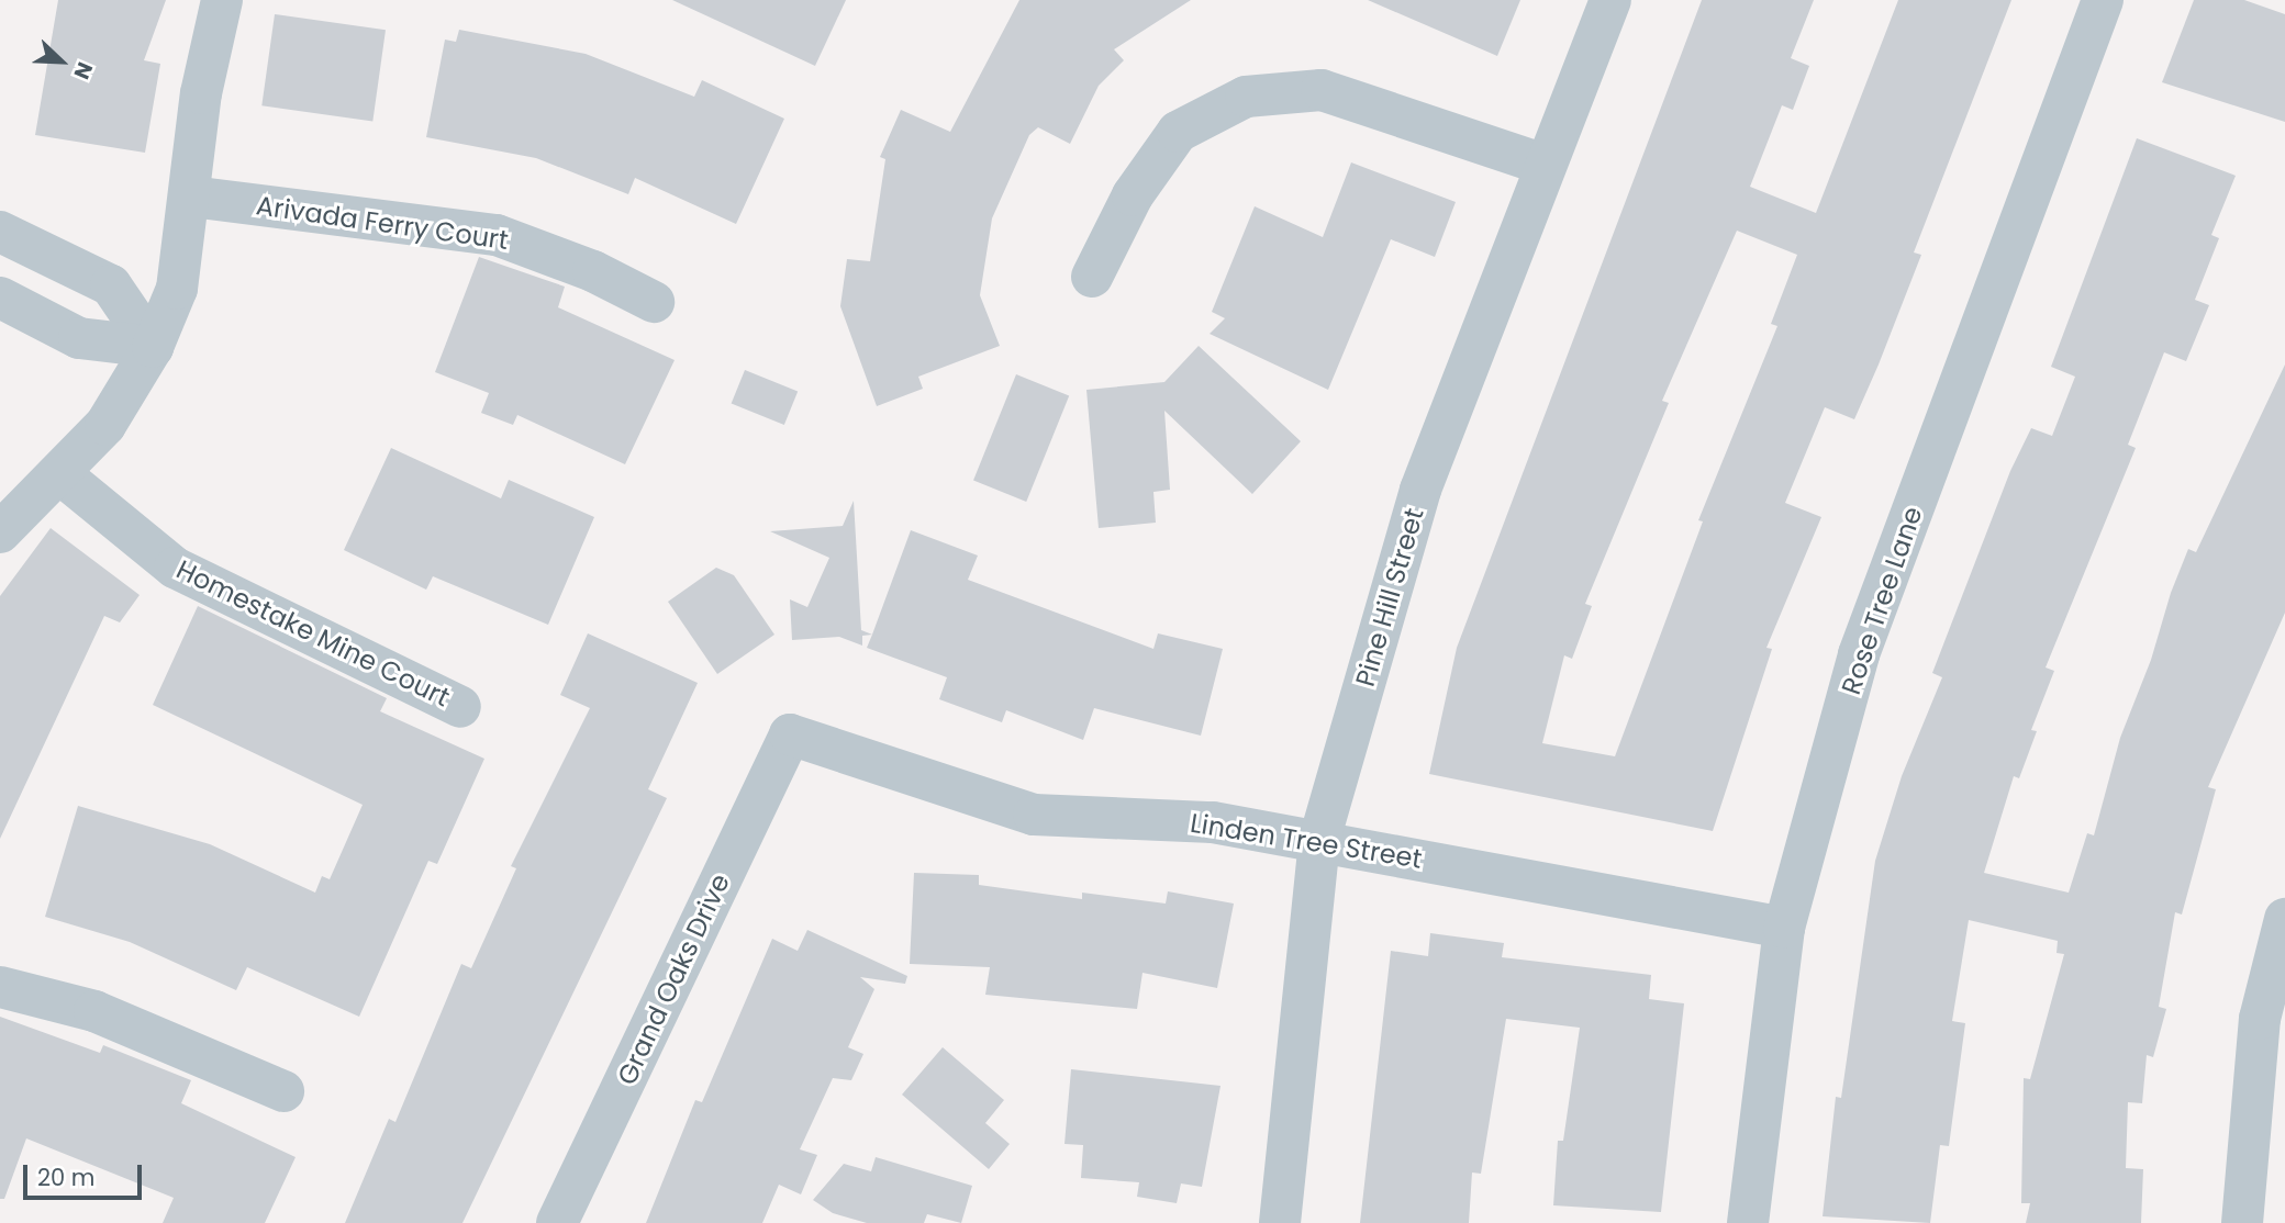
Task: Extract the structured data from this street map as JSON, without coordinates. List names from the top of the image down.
{
  "streets": {
    "street": [
      "Arivada Ferry Court",
      "Pine Hill Street",
      "Rose Tree Lane",
      "Homestake Mine Court",
      "Linden Tree Street",
      "Grand Oaks Drive"
    ]
  },
  "crossings": [
    ["Pine Hill Street", "Linden Tree Street"],
    ["Rose Tree Lane", "Linden Tree Street"],
    ["Linden Tree Street", "Grand Oaks Drive"]
  ],
  "scale_bar": "20 m",
  "north": "bottom right"
}
